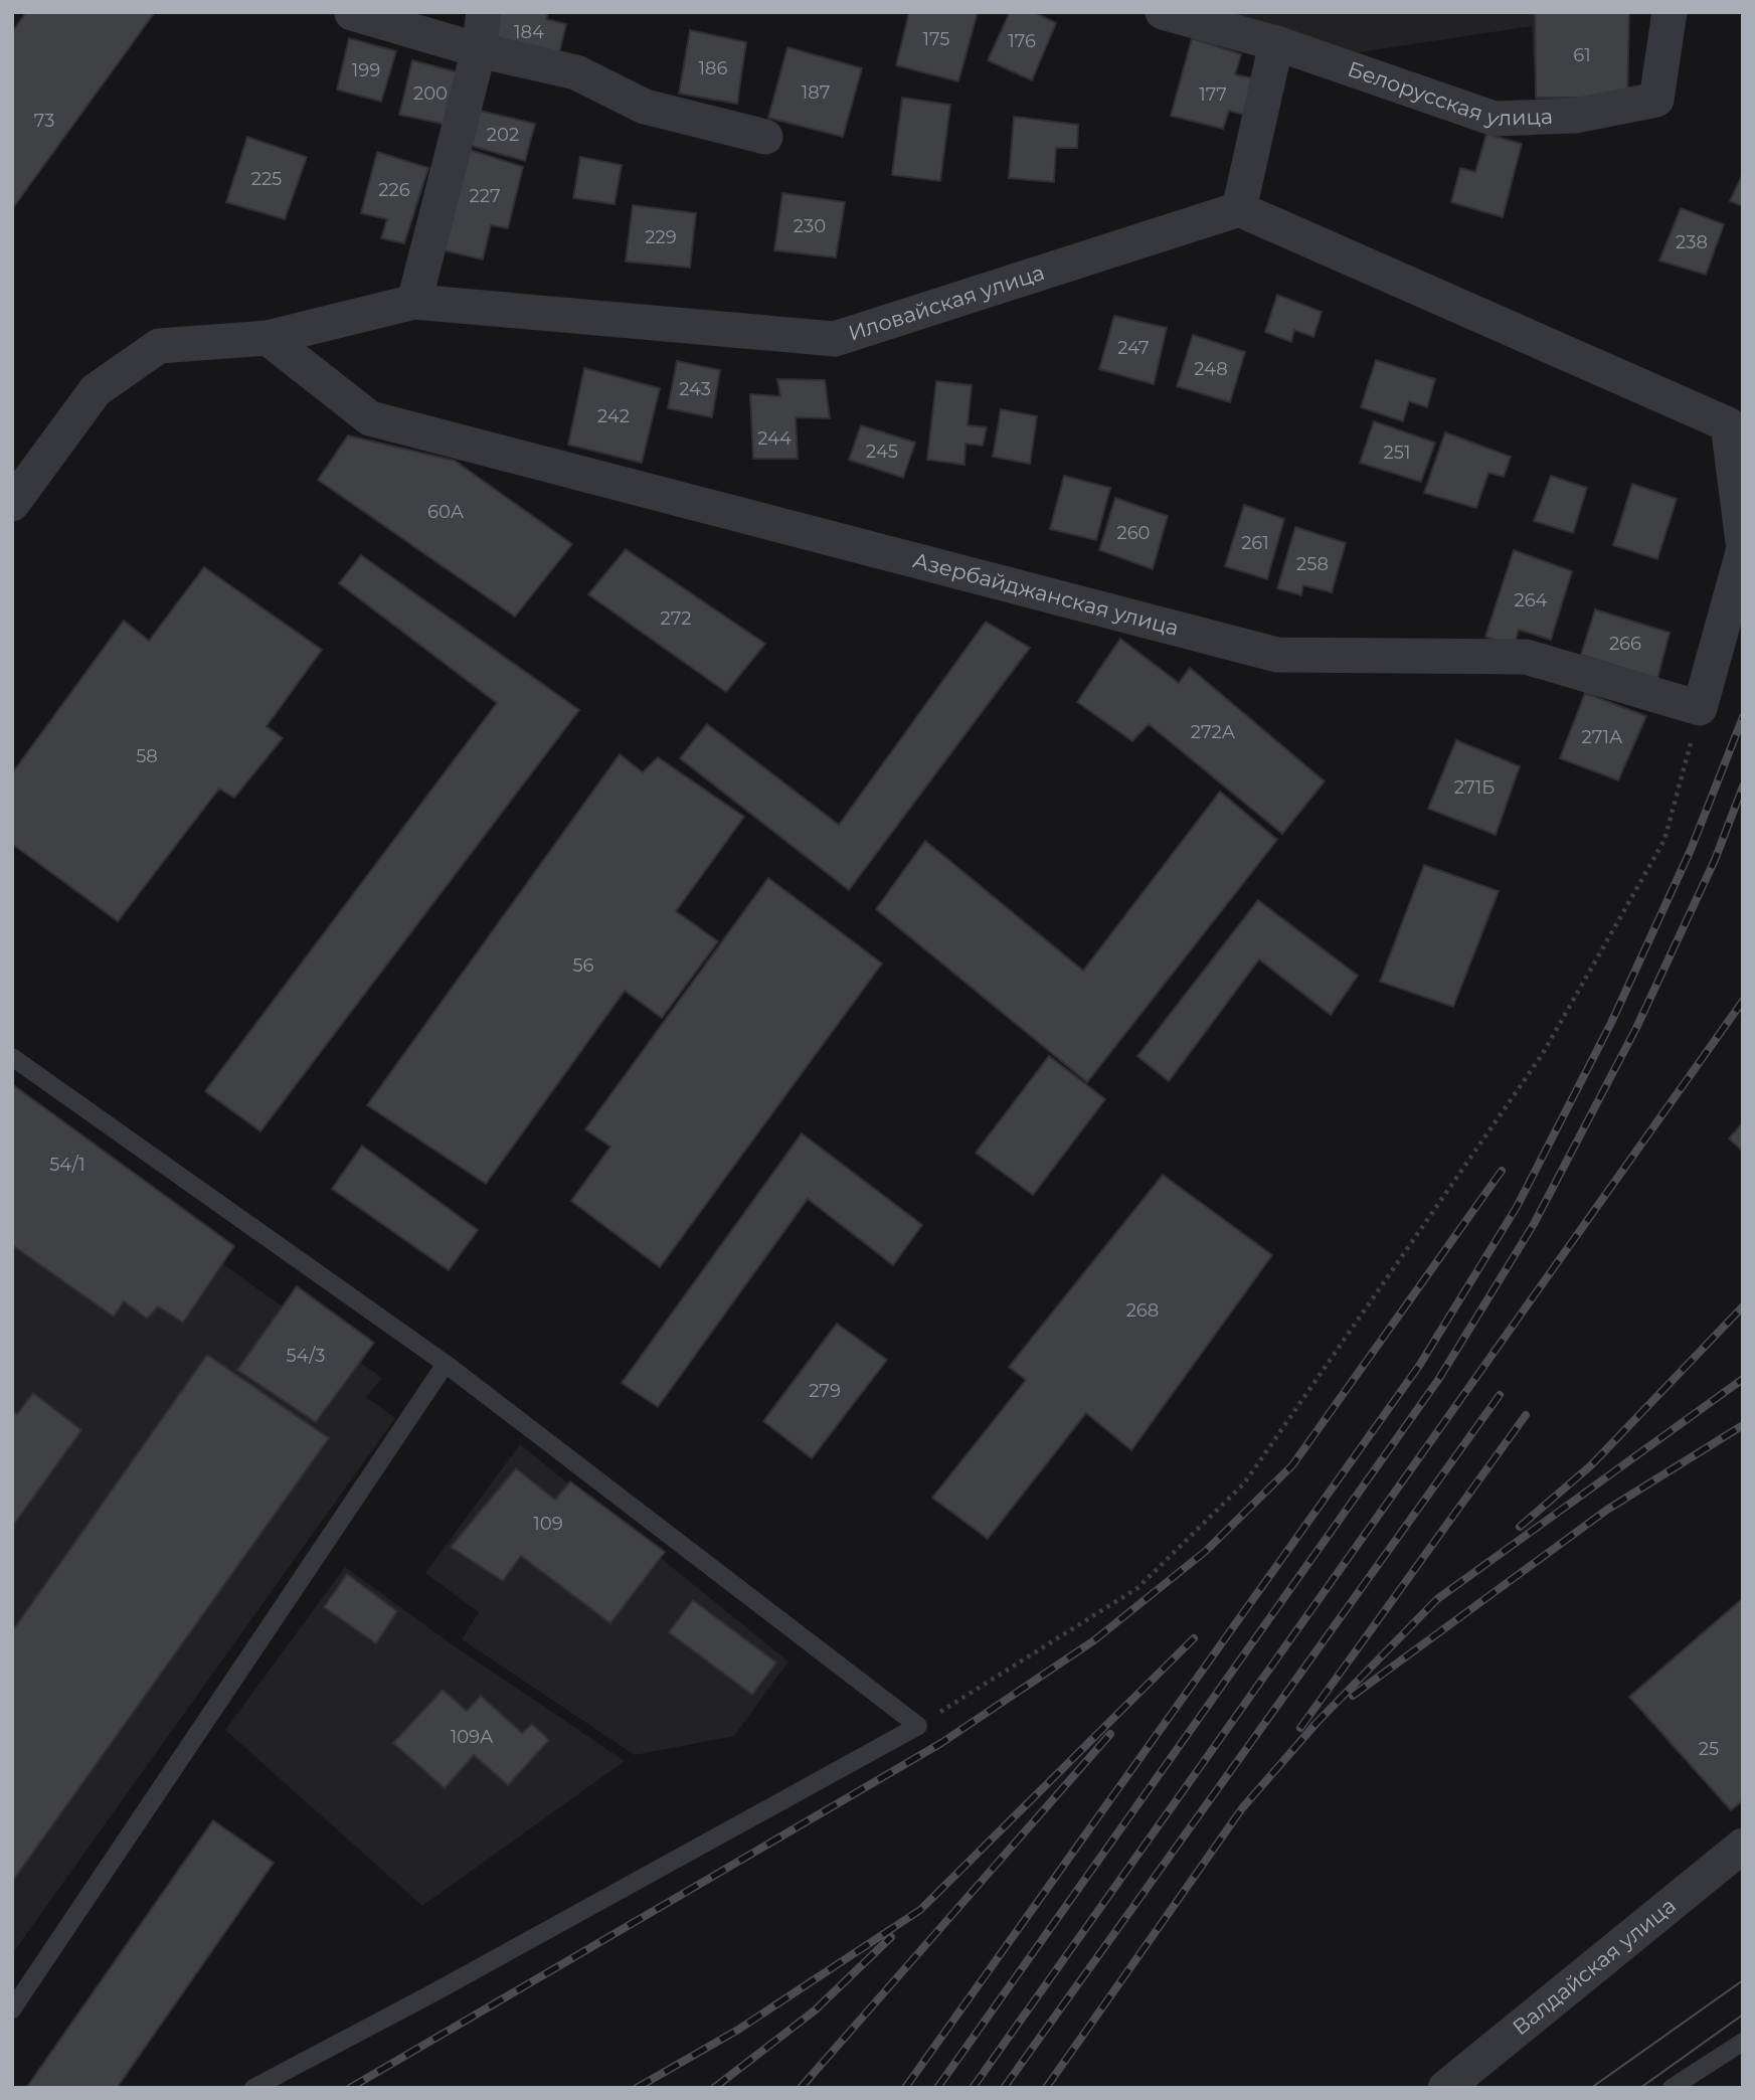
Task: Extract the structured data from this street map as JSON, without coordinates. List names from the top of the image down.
{
  "streets": {
    "street": [
      "Белорусская улица",
      "Иловайская улица",
      "Азербайджанская улица",
      "Валдайская улица"
    ]
  },
  "crossings": [
    ["Иловайская улица", "Азербайджанская улица"]
  ],
  "house_numbers": [
    "184",
    "175",
    "176",
    "61",
    "186",
    "199",
    "187",
    "200",
    "177",
    "73",
    "202",
    "225",
    "226",
    "227",
    "230",
    "229",
    "238",
    "247",
    "248",
    "243",
    "242",
    "244",
    "245",
    "251",
    "60А",
    "260",
    "261",
    "258",
    "264",
    "272",
    "266",
    "272А",
    "271А",
    "58",
    "271Б",
    "56",
    "54/1",
    "268",
    "54/3",
    "279",
    "109",
    "109А",
    "25"
  ]
}
